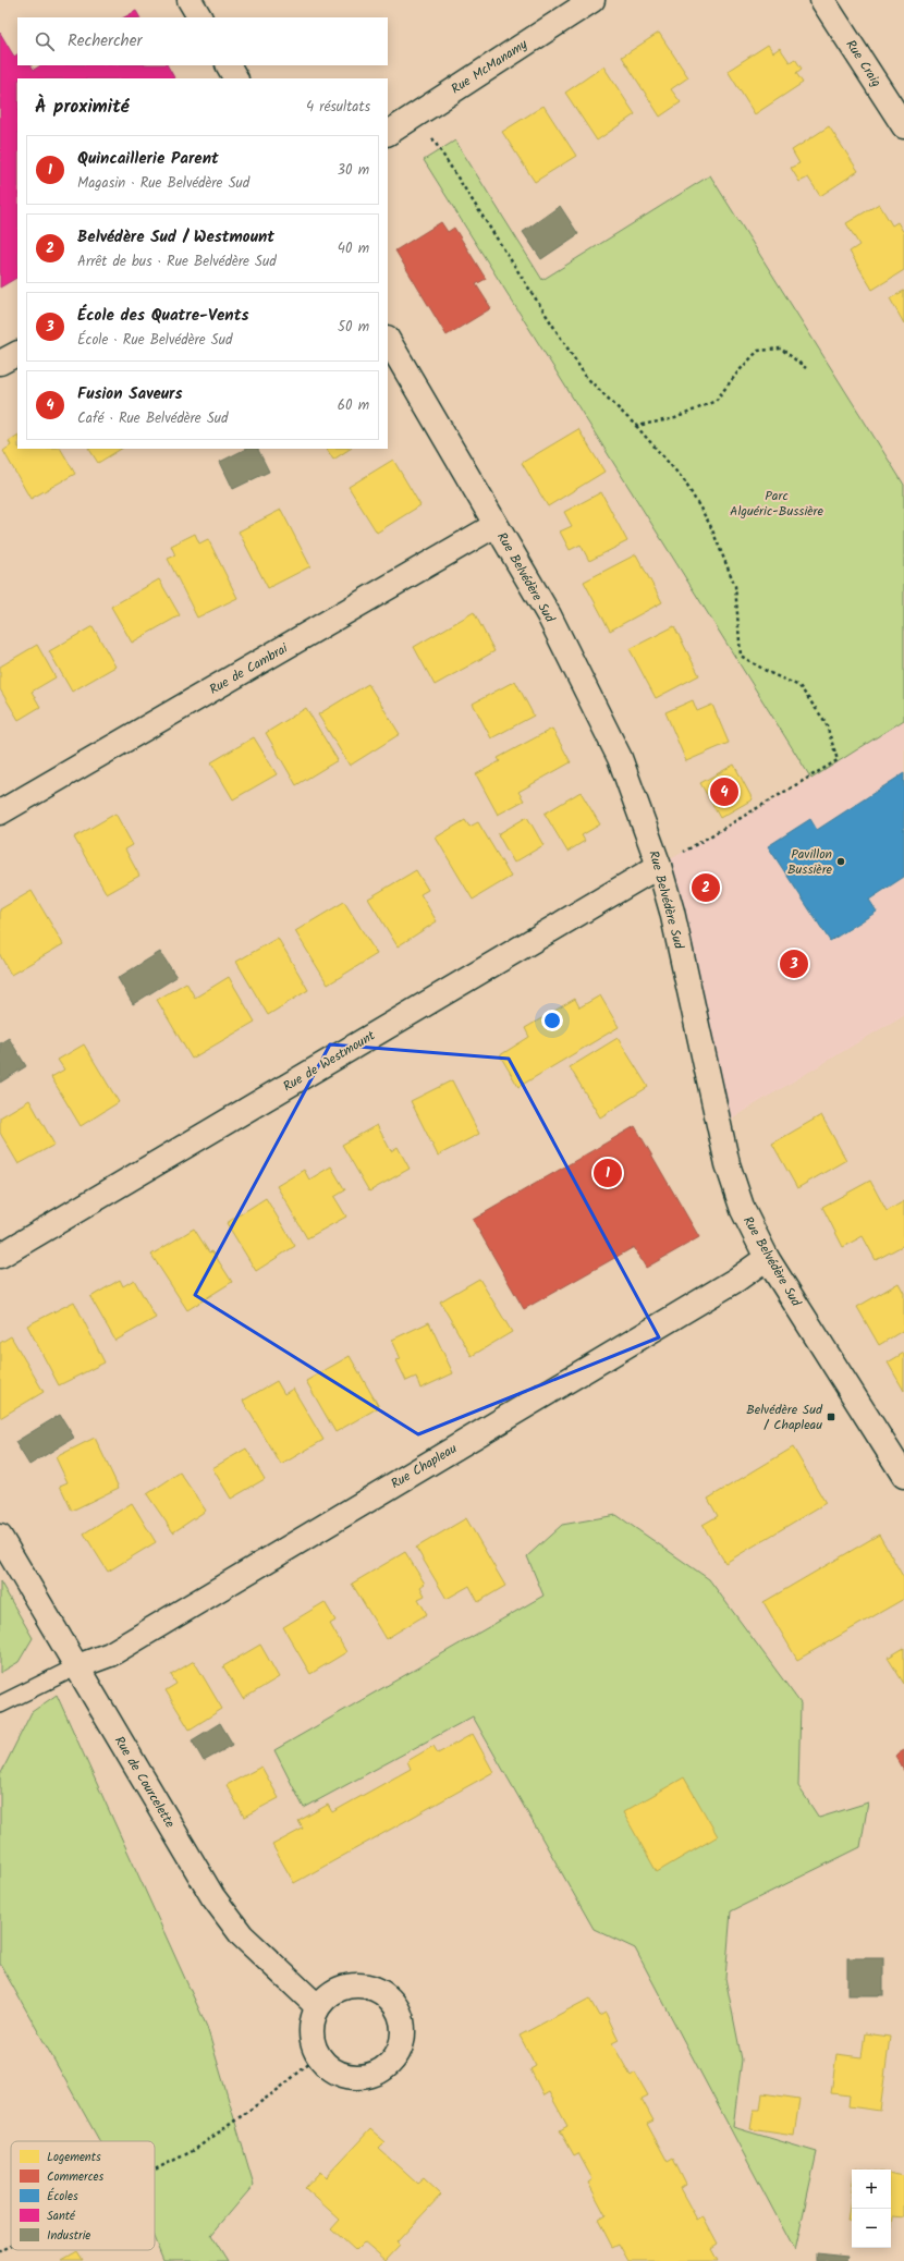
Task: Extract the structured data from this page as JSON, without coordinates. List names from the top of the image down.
{
  "streets": {
    "street": [
      "Rue Craig",
      "Rue McManamy",
      "Rue Belvédère Sud",
      "Rue de Cambrai",
      "Rue de Westmount",
      "Rue Chapleau",
      "Rue de Courcelette"
    ]
  },
  "crossings": [
    ["Rue Belvédère Sud", "Rue de Cambrai"],
    ["Rue Belvédère Sud", "Rue de Westmount"],
    ["Rue Belvédère Sud", "Rue Chapleau"],
    ["Rue Chapleau", "Rue de Courcelette"]
  ],
  "parks": ["Parc Alguéric-Bussière"],
  "places": {
    "other": ["Pavillon Bussière"],
    "transit": ["Belvédère Sud / Chapleau"]
  },
  "legend": [
    "Logements",
    "Commerces",
    "Écoles",
    "Santé",
    "Industrie"
  ],
  "page": {
    "search": "Rechercher",
    "heading": ["À proximité", "4 résultats"],
    "list": [
      {
        "mark": "1",
        "name": "Quincaillerie Parent",
        "note": "Magasin · Rue Belvédère Sud",
        "value": "30 m"
      },
      {
        "mark": "2",
        "name": "Belvédère Sud / Westmount",
        "note": "Arrêt de bus · Rue Belvédère Sud",
        "value": "40 m"
      },
      {
        "mark": "3",
        "name": "École des Quatre-Vents",
        "note": "École · Rue Belvédère Sud",
        "value": "50 m"
      },
      {
        "mark": "4",
        "name": "Fusion Saveurs",
        "note": "Café · Rue Belvédère Sud",
        "value": "60 m"
      }
    ],
    "pins": [
      "4",
      "2",
      "3",
      "1"
    ],
    "map_buttons": ["+", "−"]
  }
}
